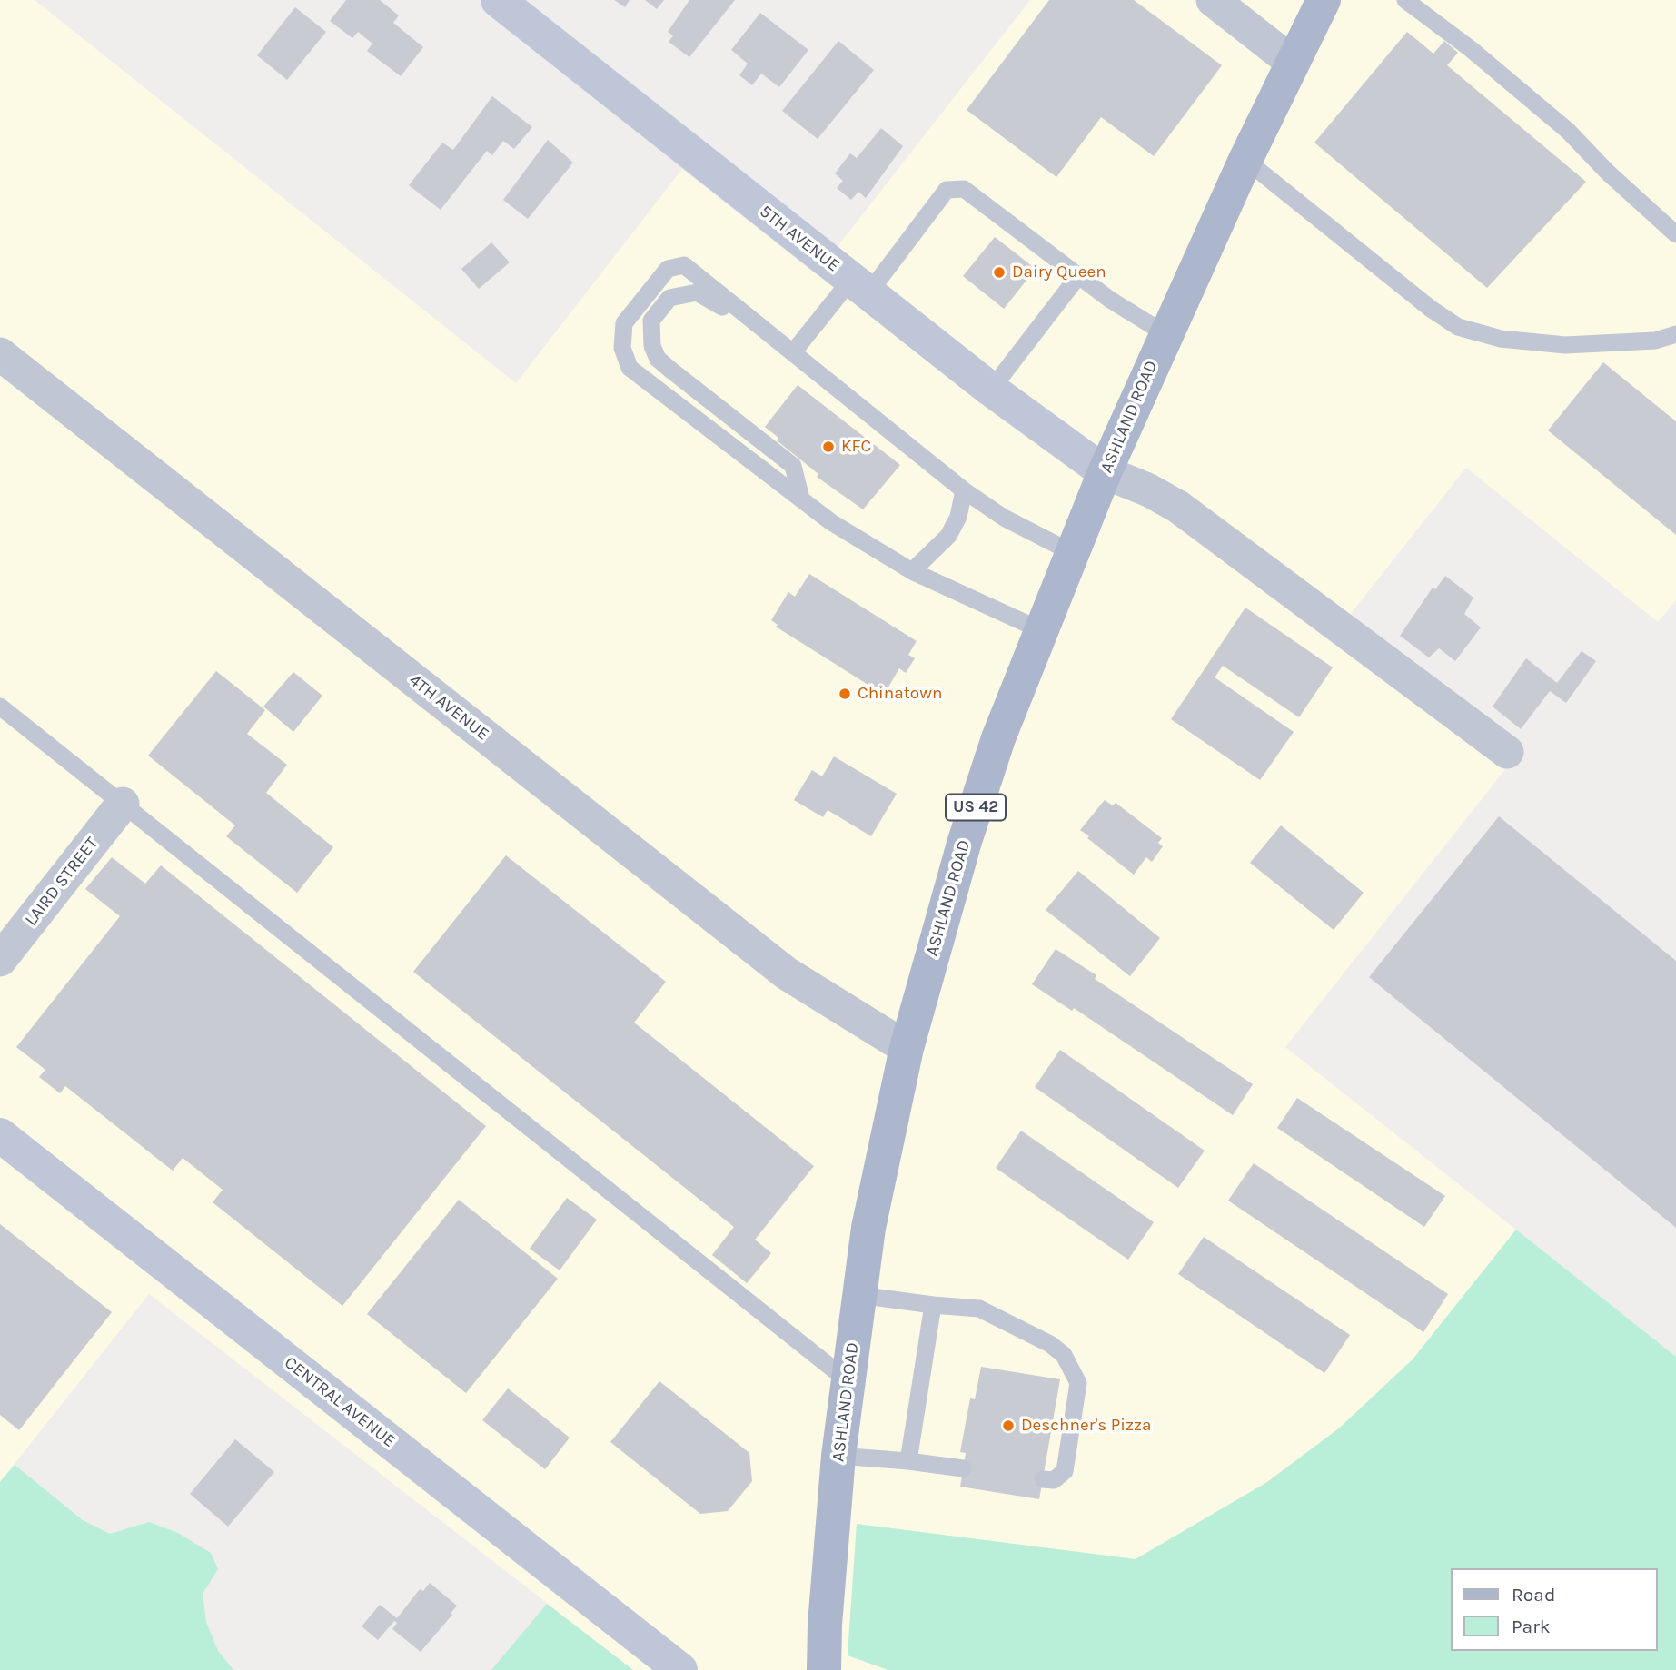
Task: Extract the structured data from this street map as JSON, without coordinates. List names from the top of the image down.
{
  "streets": {
    "main road": ["ASHLAND ROAD", "US 42"],
    "street": [
      "5TH AVENUE",
      "4TH AVENUE",
      "LAIRD STREET",
      "CENTRAL AVENUE"
    ]
  },
  "crossings": [
    ["5TH AVENUE", "ASHLAND ROAD"],
    ["ASHLAND ROAD", "4TH AVENUE"]
  ],
  "places": [
    "Dairy Queen",
    "KFC",
    "Chinatown",
    "Deschner's Pizza"
  ],
  "legend": ["Road", "Park"]
}
